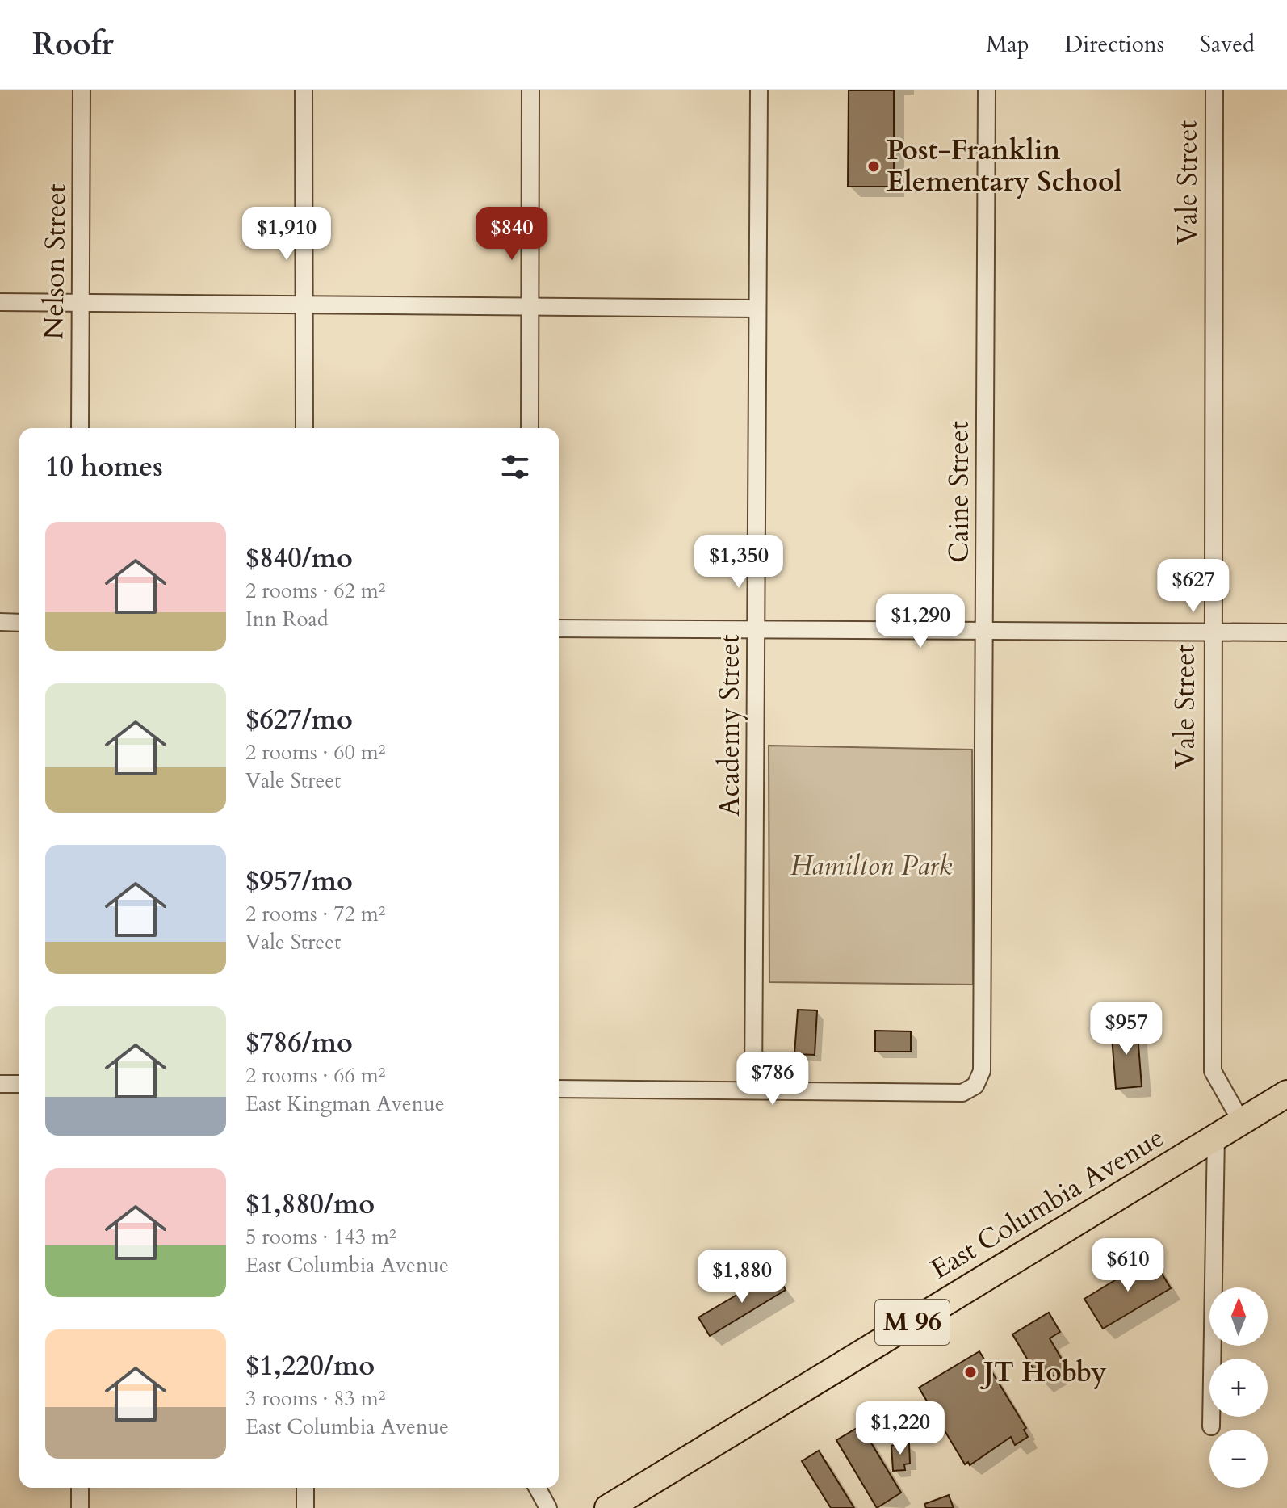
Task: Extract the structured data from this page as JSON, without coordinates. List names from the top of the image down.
{
  "streets": {
    "main road": ["East Columbia Avenue", "M 96"],
    "street": [
      "Vale Street",
      "Nelson Street",
      "Caine Street",
      "Academy Street"
    ]
  },
  "crossings": [
    ["Vale Street", "East Columbia Avenue"],
    ["Caine Street", "Academy Street"]
  ],
  "parks": ["Hamilton Park"],
  "places": ["Post-Franklin Elementary School", "JT Hobby"],
  "north": "top",
  "page": {
    "header": "Roofr",
    "nav": ["Map", "Directions", "Saved"],
    "price": [
      "$1,910",
      "$840",
      "$1,350",
      "$627",
      "$1,290",
      "$957",
      "$786",
      "$610",
      "$1,880",
      "$1,220"
    ],
    "heading": "10 homes",
    "list": [
      {
        "name": "$840/mo",
        "note": "2 rooms · 62 m² · Inn Road"
      },
      {
        "name": "$627/mo",
        "note": "2 rooms · 60 m² · Vale Street"
      },
      {
        "name": "$957/mo",
        "note": "2 rooms · 72 m² · Vale Street"
      },
      {
        "name": "$786/mo",
        "note": "2 rooms · 66 m² · East Kingman Avenue"
      },
      {
        "name": "$1,880/mo",
        "note": "5 rooms · 143 m² · East Columbia Avenue"
      },
      {
        "name": "$1,220/mo",
        "note": "3 rooms · 83 m² · East Columbia Avenue"
      }
    ],
    "map_buttons": ["+", "−"]
  }
}
